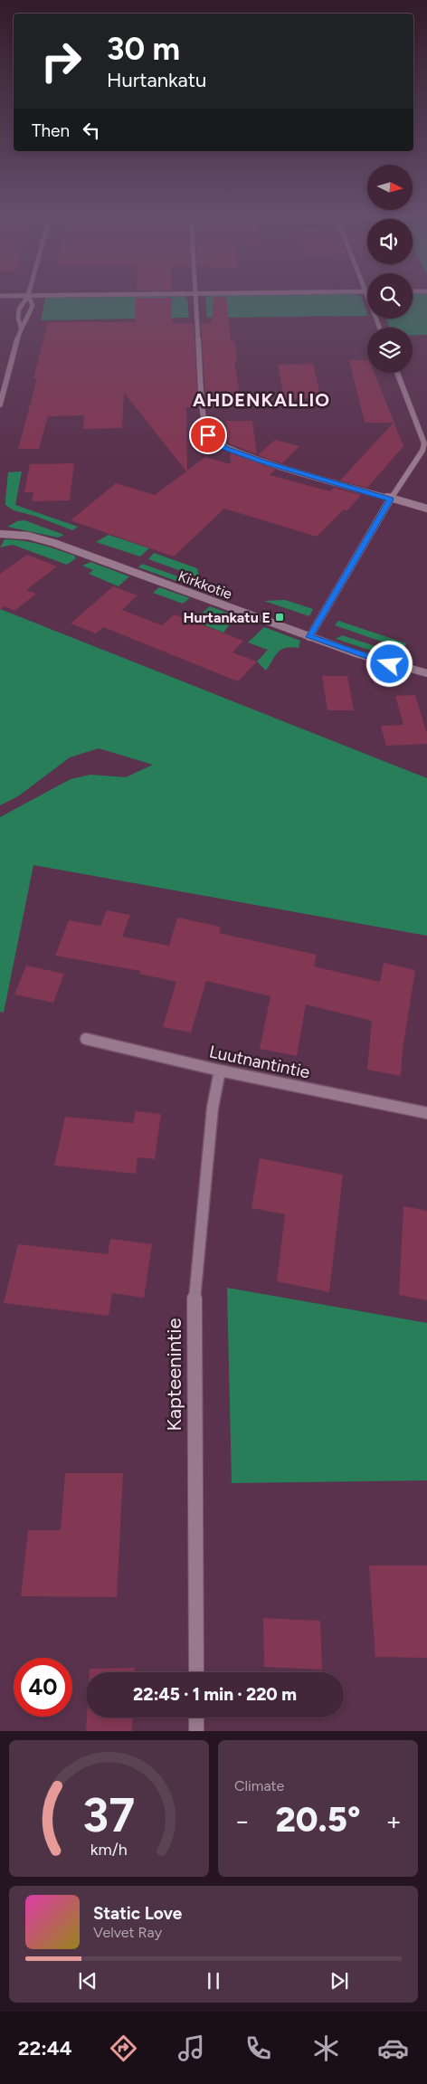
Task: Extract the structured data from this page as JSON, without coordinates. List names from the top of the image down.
{
  "streets": {
    "street": ["Kirkkotie", "Luutnantintie", "Kapteenintie"]
  },
  "crossings": [
    ["Luutnantintie", "Kapteenintie"]
  ],
  "districts": ["AHDENKALLIO"],
  "places": {
    "transit": ["Hurtankatu E"]
  },
  "north": "right",
  "page": {
    "turn": ["30 m", "Hurtankatu"],
    "then": "Then",
    "limit": "40",
    "trip": "22:45 · 1 min · 220 m",
    "tile": "Climate",
    "heat": ["−", "20.5°", "+"],
    "song": ["Static Love", "Velvet Ray"],
    "tabs": "22:44",
    "gauge": ["37", "km/h"]
  }
}
